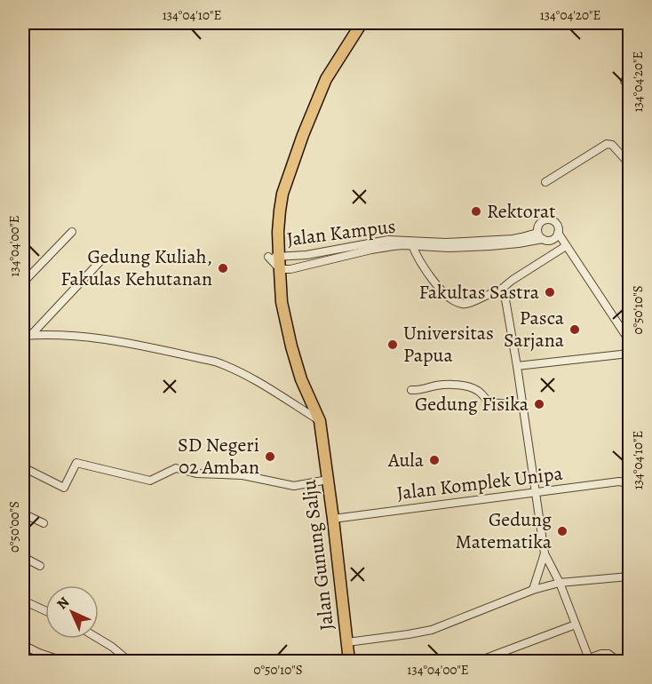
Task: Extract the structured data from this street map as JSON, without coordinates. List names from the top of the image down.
{
  "streets": {
    "main road": ["Jalan Gunung Salju"],
    "street": ["Jalan Kampus", "Jalan Komplek Unipa"]
  },
  "crossings": [
    ["Jalan Kampus", "Jalan Gunung Salju"],
    ["Jalan Komplek Unipa", "Jalan Gunung Salju"]
  ],
  "places": [
    "Rektorat",
    "Gedung Kuliah, Fakulas Kehutanan",
    "Fakultas Sastra",
    "Pasca Sarjana",
    "Universitas Papua",
    "Gedung Fisika",
    "SD Negeri 02 Amban",
    "Aula",
    "Gedung Matematika"
  ],
  "north": "top left",
  "coordinates": [
    "134°04'10\"E",
    "134°04'20\"E",
    "134°04'00\"E",
    "0°50'10\"S",
    "0°50'00\"S"
  ]
}
